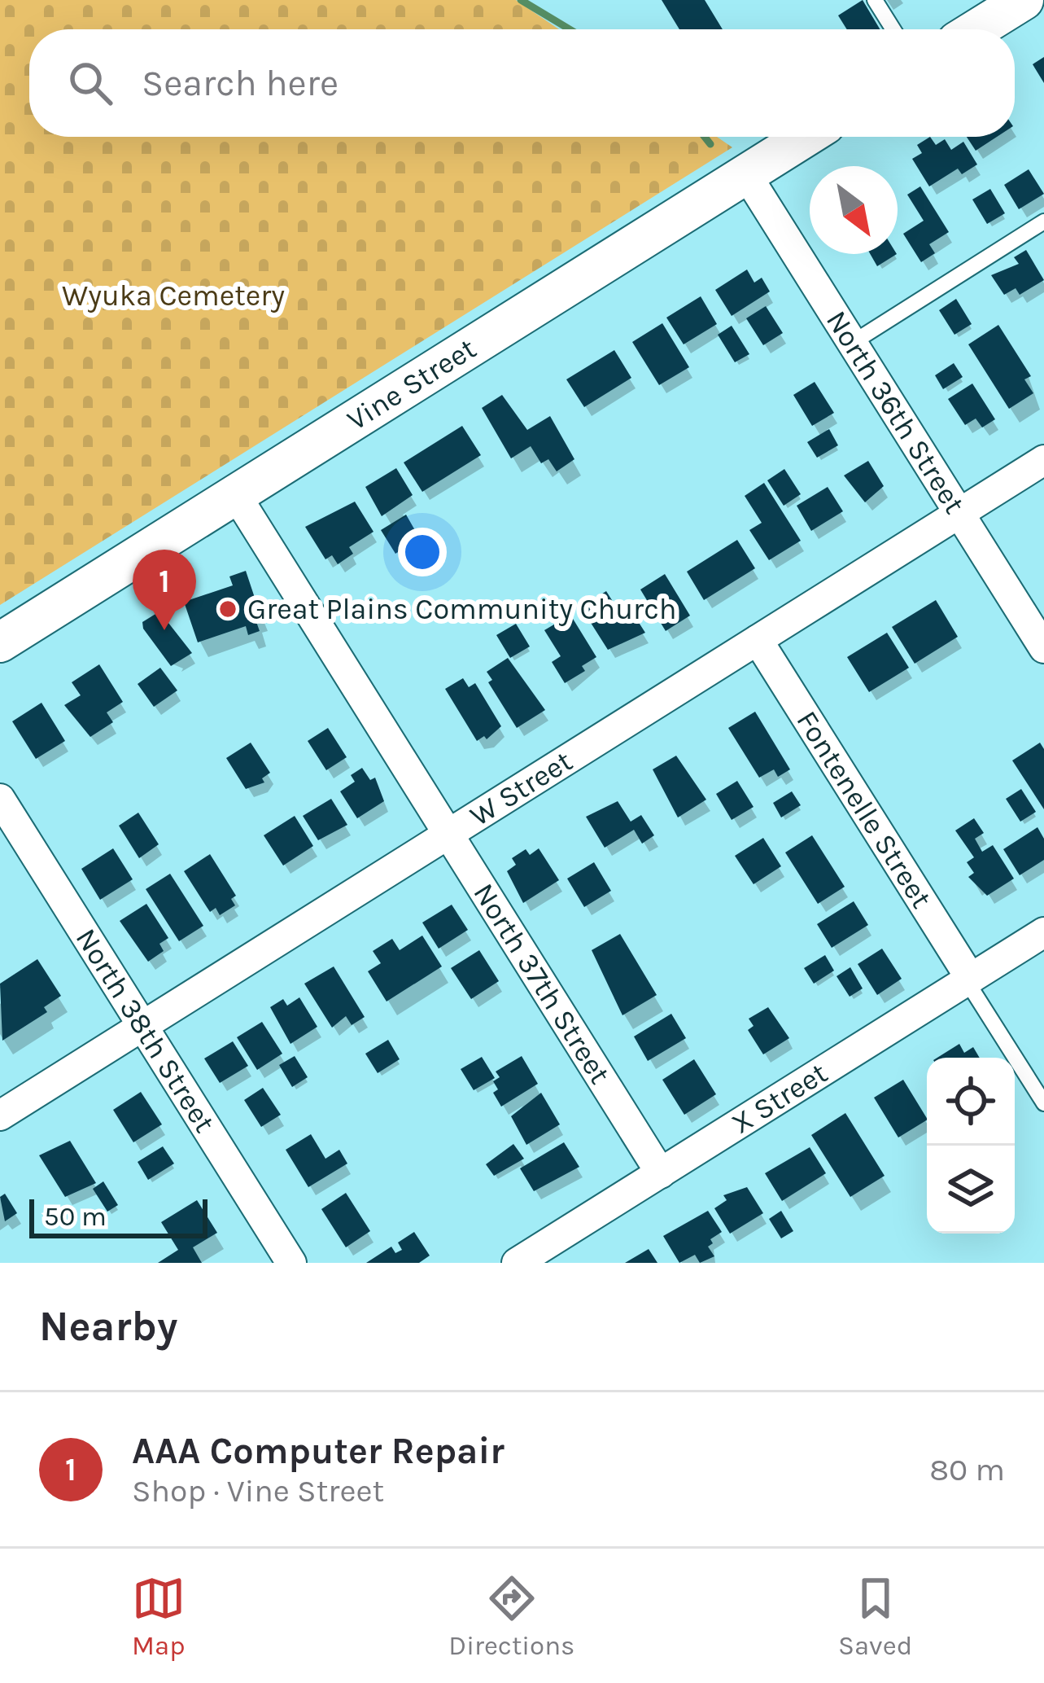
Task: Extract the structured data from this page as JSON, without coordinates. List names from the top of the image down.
{
  "streets": {
    "main road": ["Vine Street"],
    "street": [
      "North 36th Street",
      "W Street",
      "Fontenelle Street",
      "North 37th Street",
      "North 38th Street",
      "X Street"
    ]
  },
  "crossings": [
    ["Vine Street", "North 36th Street"],
    ["Vine Street", "North 37th Street"],
    ["North 36th Street", "W Street"],
    ["W Street", "Fontenelle Street"],
    ["W Street", "North 37th Street"],
    ["W Street", "North 38th Street"],
    ["Fontenelle Street", "X Street"],
    ["North 37th Street", "X Street"]
  ],
  "parks": ["Wyuka Cemetery"],
  "places": ["Great Plains Community Church"],
  "scale_bar": "50 m",
  "north": "bottom right",
  "page": {
    "search": "Search here",
    "pins": "1",
    "scale": "50 m",
    "heading": "Nearby",
    "list": [
      {
        "mark": "1",
        "name": "AAA Computer Repair",
        "note": "Shop · Vine Street",
        "value": "80 m"
      }
    ],
    "nav": ["Map", "Directions", "Saved"]
  }
}
